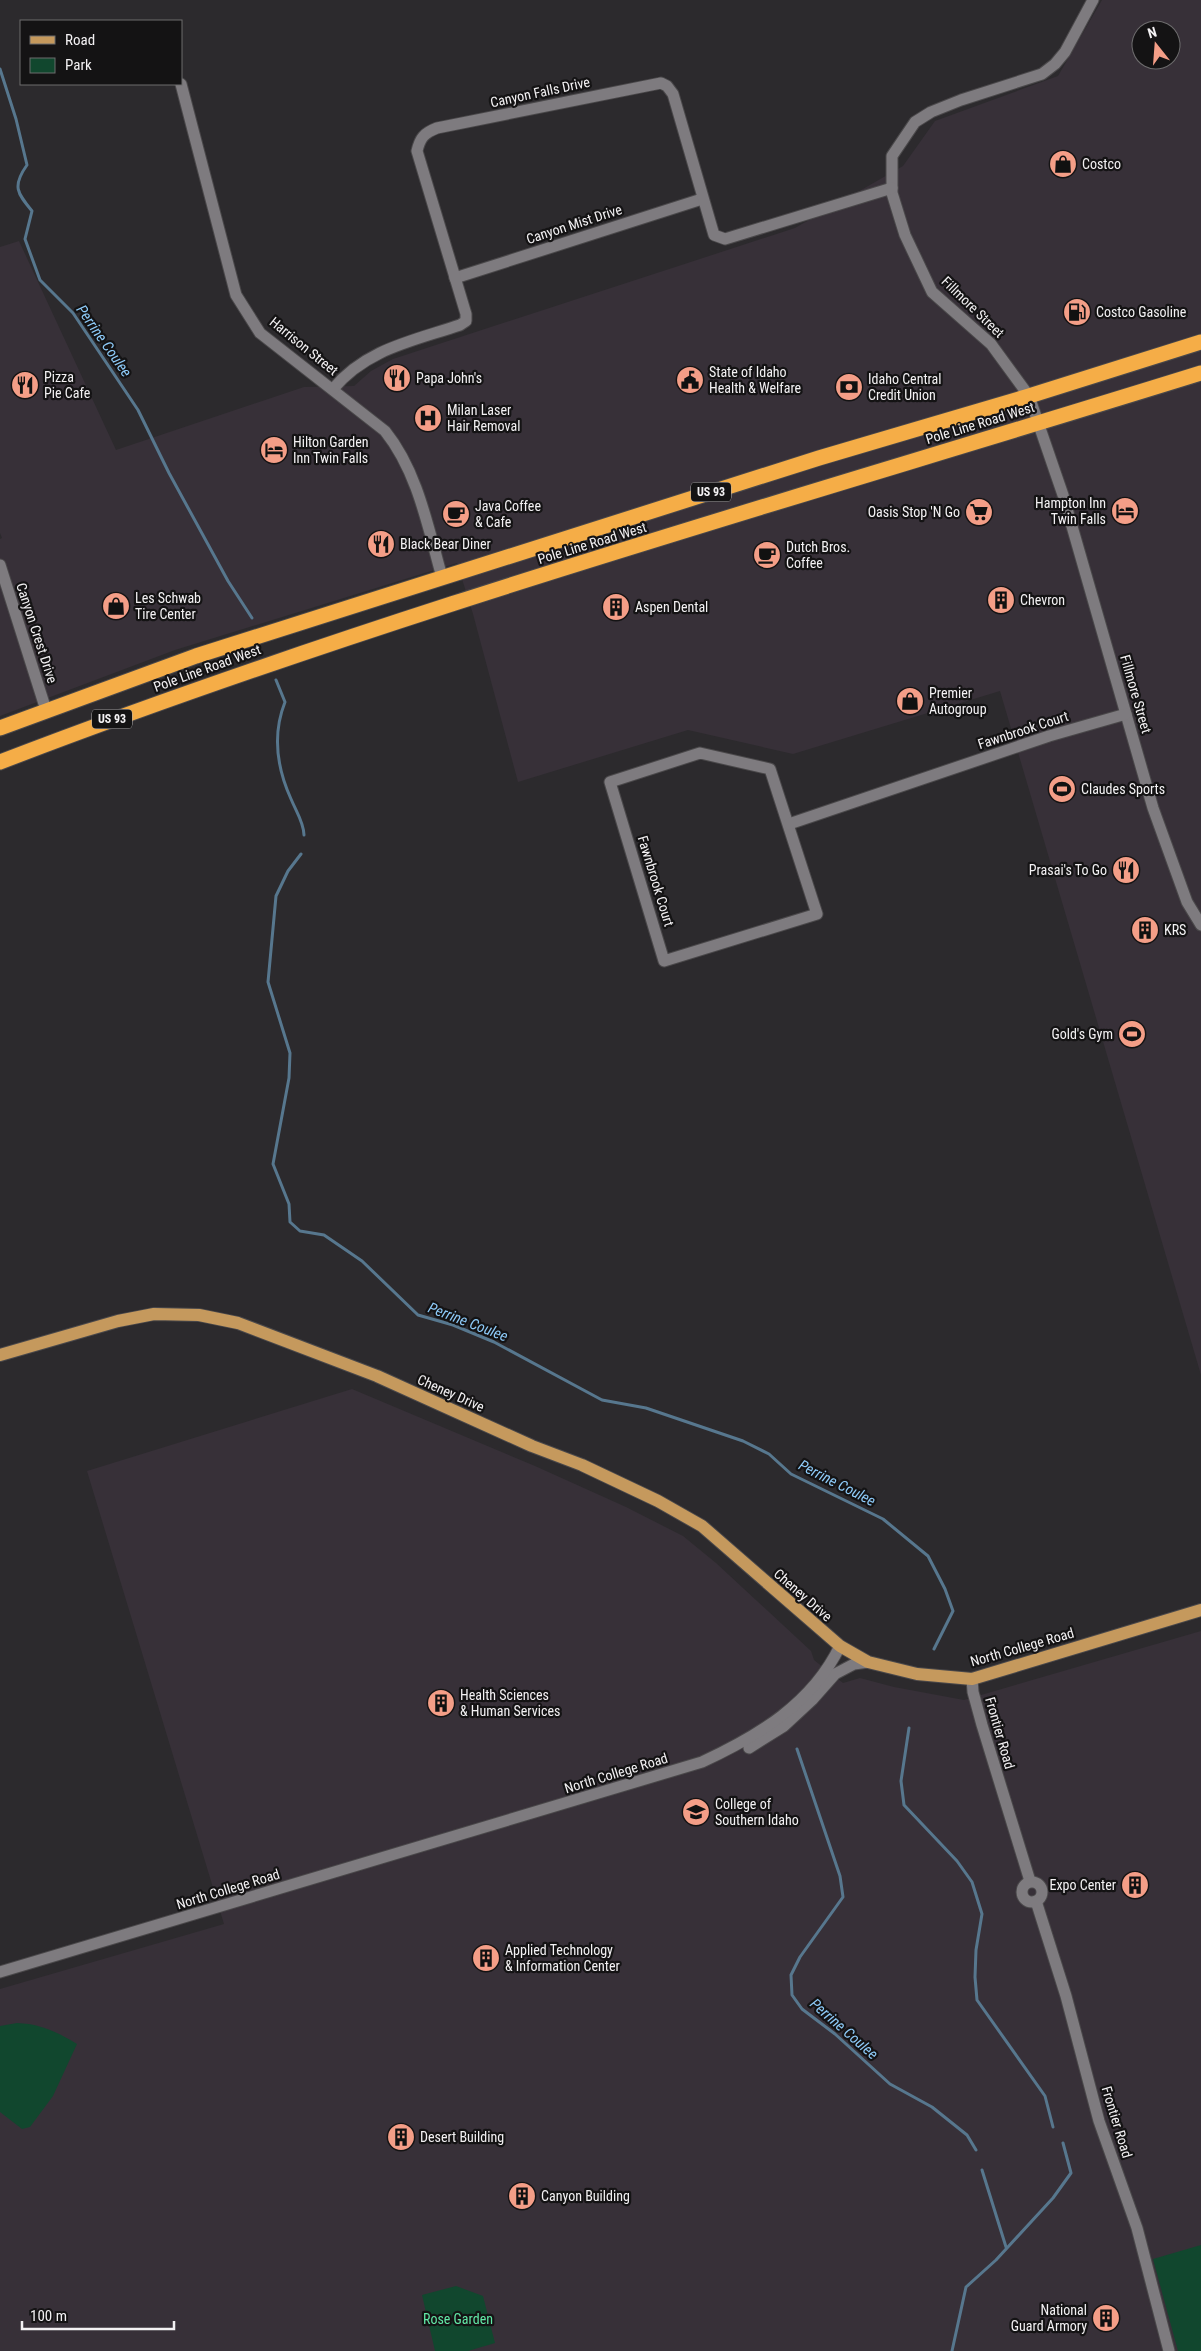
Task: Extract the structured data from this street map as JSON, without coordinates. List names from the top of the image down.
{
  "streets": {
    "highway": ["Pole Line Road West", "US 93"],
    "main road": ["Cheney Drive", "North College Road"],
    "street": [
      "Canyon Falls Drive",
      "Canyon Mist Drive",
      "Fillmore Street",
      "Harrison Street",
      "Canyon Crest Drive",
      "Fawnbrook Court",
      "Frontier Road"
    ]
  },
  "crossings": [
    ["Canyon Falls Drive", "Canyon Mist Drive"],
    ["Canyon Falls Drive", "Fillmore Street"],
    ["Canyon Falls Drive", "Harrison Street"],
    ["Fillmore Street", "Pole Line Road West"],
    ["Fillmore Street", "Fawnbrook Court"],
    ["Harrison Street", "Pole Line Road West"],
    ["Pole Line Road West", "Canyon Crest Drive"],
    ["Cheney Drive", "North College Road"],
    ["North College Road", "Frontier Road"]
  ],
  "water": ["Perrine Coulee"],
  "parks": ["Rose Garden"],
  "places": {
    "shop": ["Costco", "Les Schwab Tire Center", "Premier Autogroup"],
    "fuel station": ["Costco Gasoline"],
    "restaurant": [
      "Papa John's",
      "Pizza Pie Cafe",
      "Black Bear Diner",
      "Prasai's To Go"
    ],
    "public building": ["State of Idaho Health & Welfare"],
    "bank": ["Idaho Central Credit Union"],
    "hospital": ["Milan Laser Hair Removal"],
    "hotel": ["Hilton Garden Inn Twin Falls", "Hampton Inn Twin Falls"],
    "supermarket": ["Oasis Stop 'N Go"],
    "cafe": ["Java Coffee & Cafe", "Dutch Bros. Coffee"],
    "building": [
      "Chevron",
      "Aspen Dental",
      "KRS",
      "Health Sciences & Human Services",
      "Expo Center",
      "Applied Technology & Information Center",
      "Desert Building",
      "Canyon Building",
      "National Guard Armory"
    ],
    "sports": ["Claudes Sports", "Gold's Gym"],
    "school or university": ["College of Southern Idaho"]
  },
  "legend": ["Road", "Park"],
  "scale_bar": "100 m",
  "north": "top"
}
